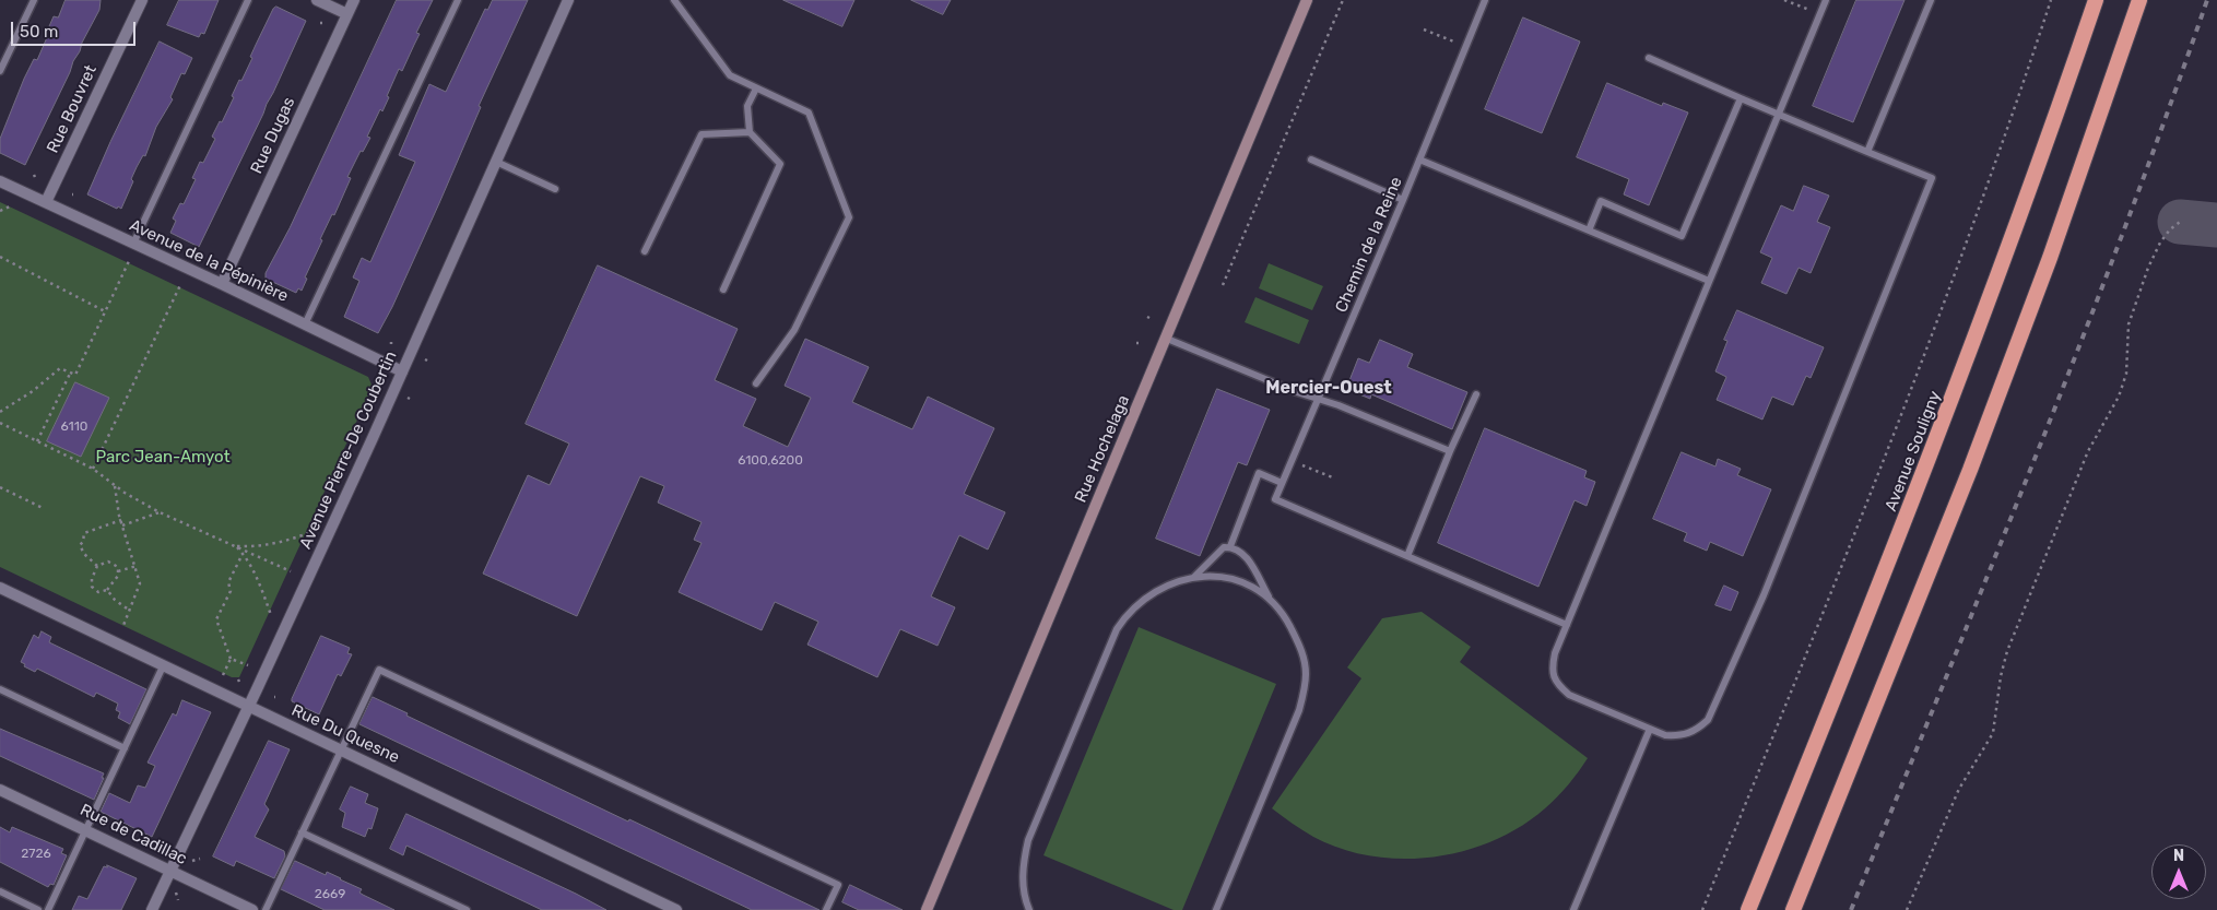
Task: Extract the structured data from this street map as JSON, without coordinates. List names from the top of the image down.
{
  "streets": {
    "highway": ["Avenue Souligny"],
    "main road": ["Rue Hochelaga"],
    "street": [
      "Rue Bouvret",
      "Rue Dugas",
      "Avenue de la Pépinière",
      "Avenue Pierre-De Coubertin",
      "Rue Du Quesne",
      "Rue de Cadillac"
    ],
    "lane": ["Chemin de la Reine"]
  },
  "crossings": [
    ["Rue Bouvret", "Avenue de la Pépinière"],
    ["Rue Dugas", "Avenue de la Pépinière"],
    ["Avenue de la Pépinière", "Avenue Pierre-De Coubertin"],
    ["Avenue Pierre-De Coubertin", "Rue Du Quesne"],
    ["Avenue Pierre-De Coubertin", "Rue de Cadillac"]
  ],
  "districts": ["Mercier-Ouest"],
  "parks": ["Parc Jean-Amyot"],
  "house_numbers": [
    "6110",
    "6100,6200",
    "2726",
    "2669"
  ],
  "scale_bar": "50 m",
  "north": "top"
}
